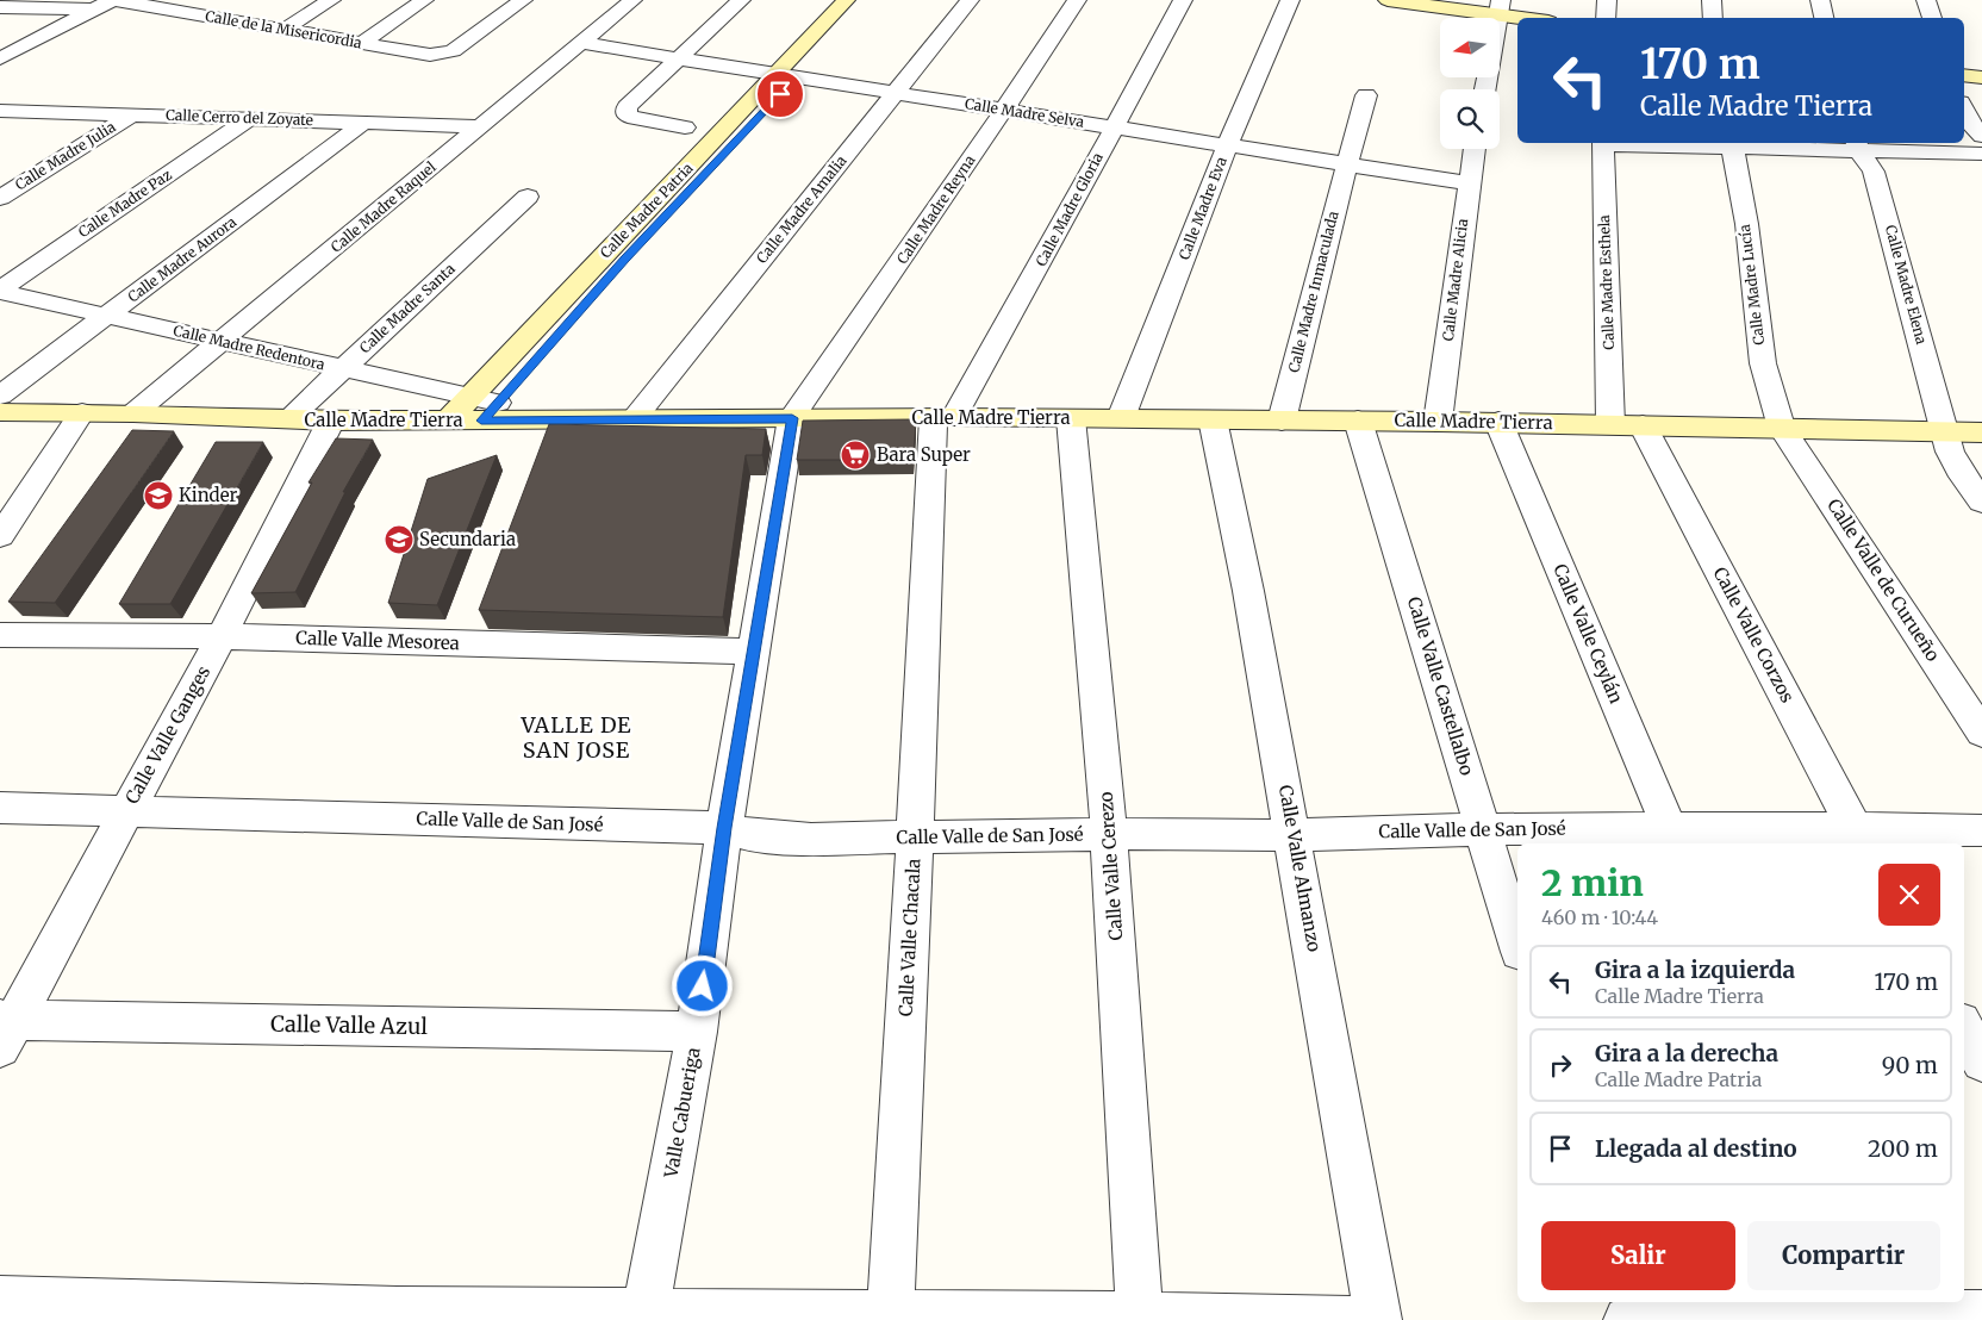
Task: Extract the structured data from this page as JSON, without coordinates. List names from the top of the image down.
{
  "streets": {
    "street": [
      "Calle de la Misericordia",
      "Calle Madre Selva",
      "Calle Cerro del Zoyate",
      "Calle Madre Julia",
      "Calle Madre Paz",
      "Calle Madre Raquel",
      "Calle Madre Eva",
      "Calle Madre Amalia",
      "Calle Madre Reyna",
      "Calle Madre Gloria",
      "Calle Madre Patria",
      "Calle Madre Aurora",
      "Calle Madre Alicia",
      "Calle Madre Esthela",
      "Calle Madre Lucía",
      "Calle Madre Elena",
      "Calle Madre Inmaculada",
      "Calle Madre Santa",
      "Calle Madre Redentora",
      "Calle Madre Tierra",
      "Calle Valle de Curueño",
      "Calle Valle Ceylán",
      "Calle Valle Corzos",
      "Calle Valle Mesorea",
      "Calle Valle Castellalbo",
      "Calle Valle Ganges",
      "Calle Valle de San José",
      "Calle Valle Cerezo",
      "Calle Valle Almanzo",
      "Calle Valle Chacala",
      "Calle Valle Azul",
      "Valle Cabueriga"
    ]
  },
  "crossings": [
    ["Calle Madre Selva", "Calle Madre Raquel"],
    ["Calle Madre Selva", "Calle Madre Eva"],
    ["Calle Madre Selva", "Calle Madre Amalia"],
    ["Calle Madre Selva", "Calle Madre Reyna"],
    ["Calle Madre Selva", "Calle Madre Gloria"],
    ["Calle Madre Selva", "Calle Madre Patria"],
    ["Calle Madre Selva", "Calle Madre Alicia"],
    ["Calle Madre Selva", "Calle Madre Inmaculada"],
    ["Calle Cerro del Zoyate", "Calle Madre Julia"],
    ["Calle Cerro del Zoyate", "Calle Madre Paz"],
    ["Calle Cerro del Zoyate", "Calle Madre Raquel"],
    ["Calle Cerro del Zoyate", "Calle Madre Aurora"],
    ["Calle Madre Paz", "Calle Madre Redentora"],
    ["Calle Madre Raquel", "Calle Madre Redentora"],
    ["Calle Madre Raquel", "Calle Madre Tierra"],
    ["Calle Madre Eva", "Calle Madre Tierra"],
    ["Calle Madre Amalia", "Calle Madre Tierra"],
    ["Calle Madre Reyna", "Calle Madre Tierra"],
    ["Calle Madre Reyna", "Valle Cabueriga"],
    ["Calle Madre Gloria", "Calle Madre Tierra"],
    ["Calle Madre Gloria", "Calle Valle Chacala"],
    ["Calle Madre Patria", "Calle Madre Redentora"],
    ["Calle Madre Patria", "Calle Madre Tierra"],
    ["Calle Madre Aurora", "Calle Madre Redentora"],
    ["Calle Madre Alicia", "Calle Madre Tierra"],
    ["Calle Madre Esthela", "Calle Madre Tierra"],
    ["Calle Madre Lucía", "Calle Madre Tierra"],
    ["Calle Madre Lucía", "Calle Valle de Curueño"],
    ["Calle Madre Elena", "Calle Madre Tierra"],
    ["Calle Madre Inmaculada", "Calle Madre Tierra"],
    ["Calle Madre Santa", "Calle Madre Redentora"],
    ["Calle Madre Santa", "Calle Madre Tierra"],
    ["Calle Madre Redentora", "Calle Madre Tierra"],
    ["Calle Madre Tierra", "Calle Valle de Curueño"],
    ["Calle Madre Tierra", "Calle Valle Ceylán"],
    ["Calle Madre Tierra", "Calle Valle Corzos"],
    ["Calle Madre Tierra", "Calle Valle Castellalbo"],
    ["Calle Madre Tierra", "Calle Valle Ganges"],
    ["Calle Madre Tierra", "Calle Valle Cerezo"],
    ["Calle Madre Tierra", "Calle Valle Almanzo"],
    ["Calle Madre Tierra", "Calle Valle Chacala"],
    ["Calle Madre Tierra", "Valle Cabueriga"],
    ["Calle Valle Ceylán", "Calle Valle de San José"],
    ["Calle Valle Corzos", "Calle Valle de San José"],
    ["Calle Valle Mesorea", "Calle Valle Ganges"],
    ["Calle Valle Mesorea", "Valle Cabueriga"],
    ["Calle Valle Castellalbo", "Calle Valle de San José"],
    ["Calle Valle Ganges", "Calle Valle de San José"],
    ["Calle Valle Ganges", "Calle Valle Azul"],
    ["Calle Valle de San José", "Calle Valle Cerezo"],
    ["Calle Valle de San José", "Calle Valle Almanzo"],
    ["Calle Valle de San José", "Calle Valle Chacala"],
    ["Calle Valle de San José", "Valle Cabueriga"],
    ["Calle Valle Azul", "Valle Cabueriga"]
  ],
  "districts": ["VALLE DE SAN JOSE"],
  "places": {
    "supermarket": ["Bara Super"],
    "school or university": ["Kinder", "Secundaria"]
  },
  "north": "left",
  "page": {
    "turn": ["170 m", "Calle Madre Tierra"],
    "heading": ["2 min", "460 m · 10:44"],
    "list": [
      {
        "name": "Gira a la izquierda",
        "note": "Calle Madre Tierra",
        "value": "170 m"
      },
      {
        "name": "Gira a la derecha",
        "note": "Calle Madre Patria",
        "value": "90 m"
      },
      {
        "name": "Llegada al destino",
        "value": "200 m"
      }
    ],
    "buttons": ["Salir", "Compartir"]
  }
}
